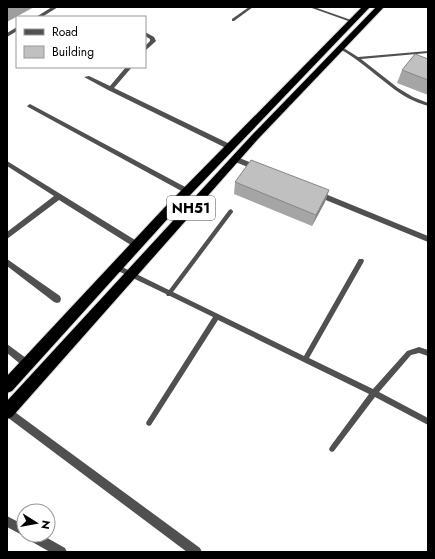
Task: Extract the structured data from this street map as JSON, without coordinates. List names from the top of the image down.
{
  "streets": {
    "highway": ["NH51"]
  },
  "legend": ["Road", "Building"],
  "north": "right"
}
